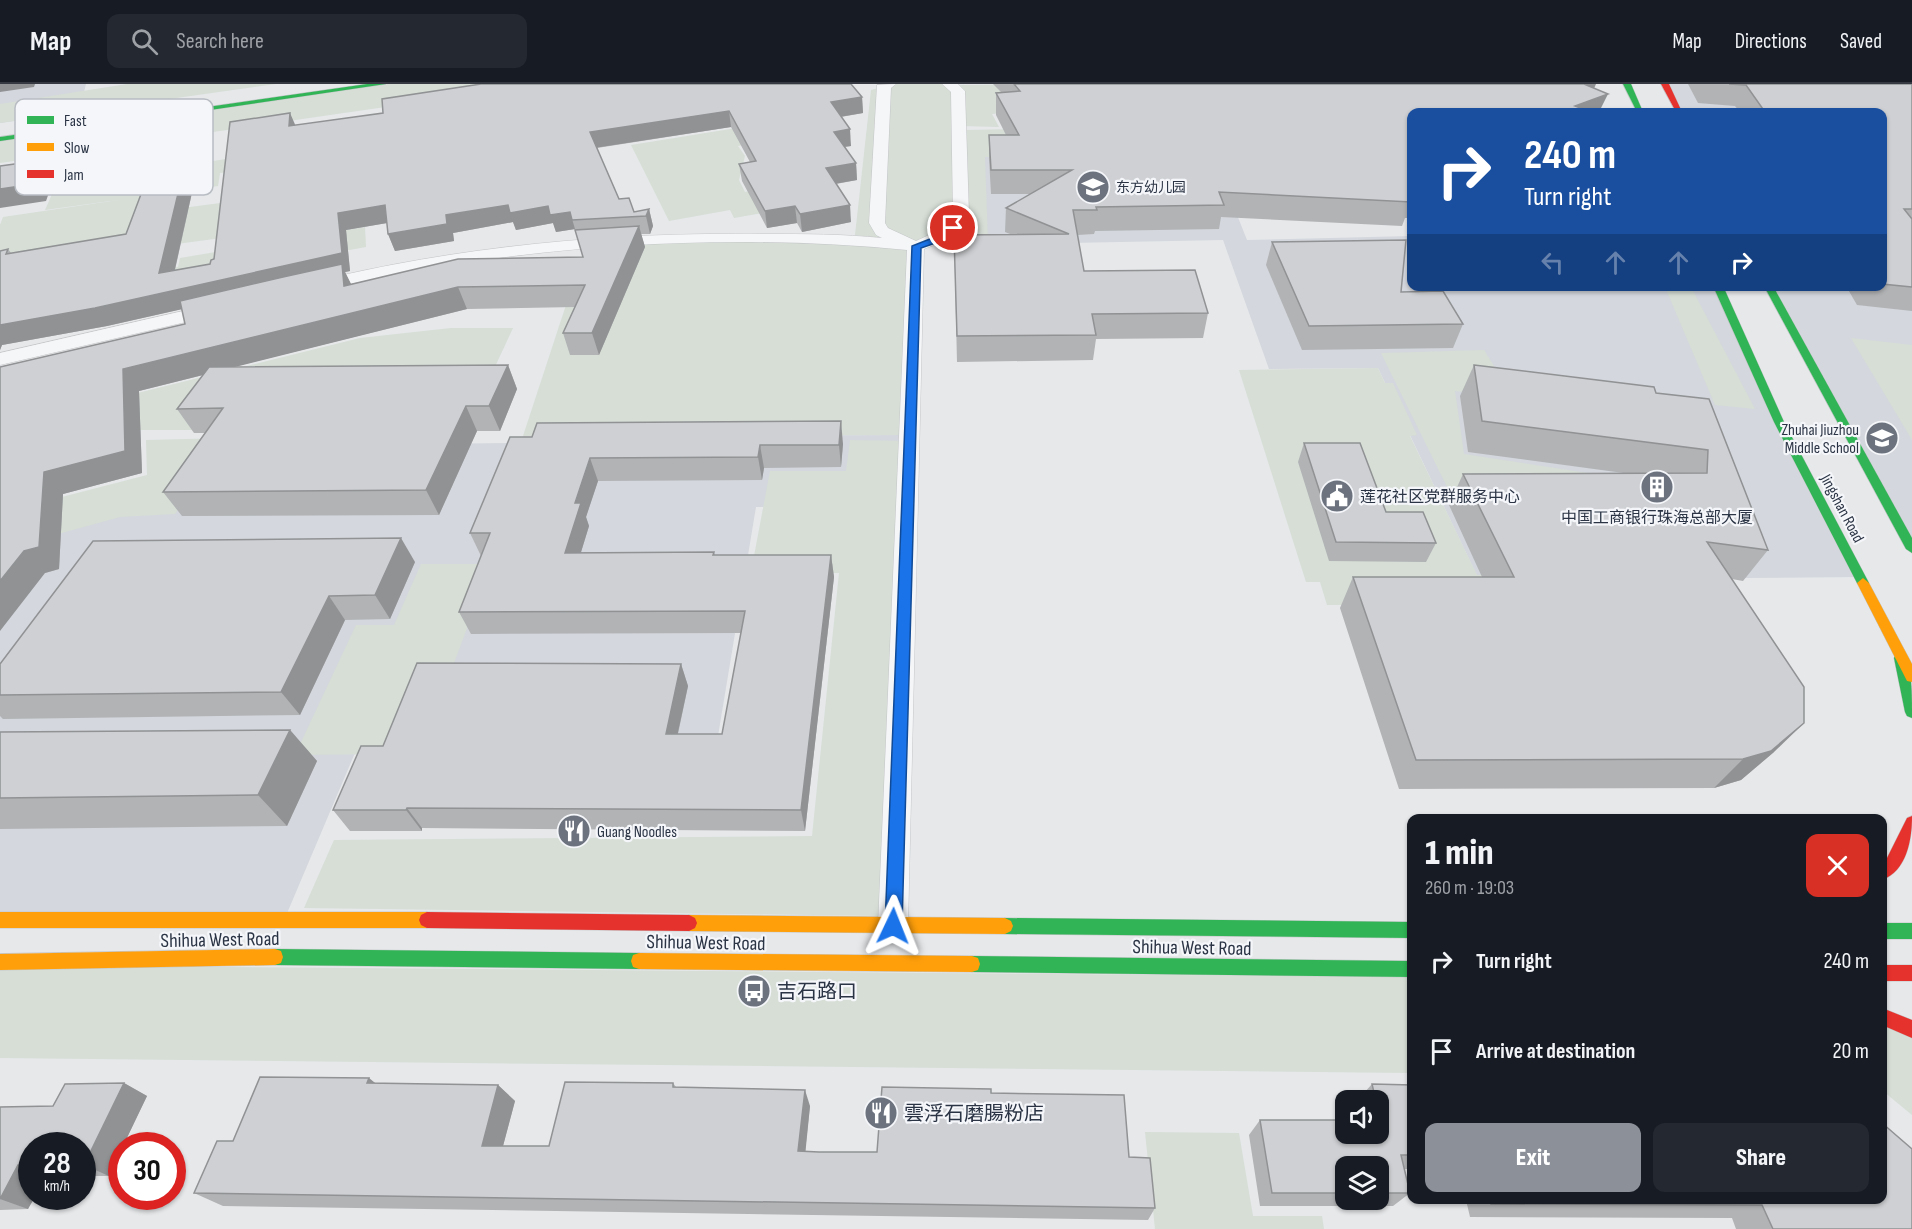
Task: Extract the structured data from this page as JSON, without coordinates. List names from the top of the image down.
{
  "streets": {
    "main road": ["Jingshan Road", "Shihua West Road"]
  },
  "places": {
    "school or university": ["东方幼儿园", "Zhuhai Jiuzhou Middle School"],
    "building": ["中国工商银行珠海总部大厦"],
    "public building": ["莲花社区党群服务中心"],
    "restaurant": ["Guang Noodles", "雲浮石磨腸粉店"],
    "bus stop": ["吉石路口"]
  },
  "legend": ["Fast", "Slow", "Jam"],
  "page": {
    "header": "Map",
    "search": "Search here",
    "nav": ["Map", "Directions", "Saved"],
    "turn": ["240 m", "Turn right"],
    "heading": ["1 min", "260 m · 19:03"],
    "list": [
      {
        "name": "Turn right",
        "value": "240 m"
      },
      {
        "name": "Arrive at destination",
        "value": "20 m"
      }
    ],
    "buttons": ["Exit", "Share"],
    "speed": "28 km/h",
    "limit": "30"
  }
}
